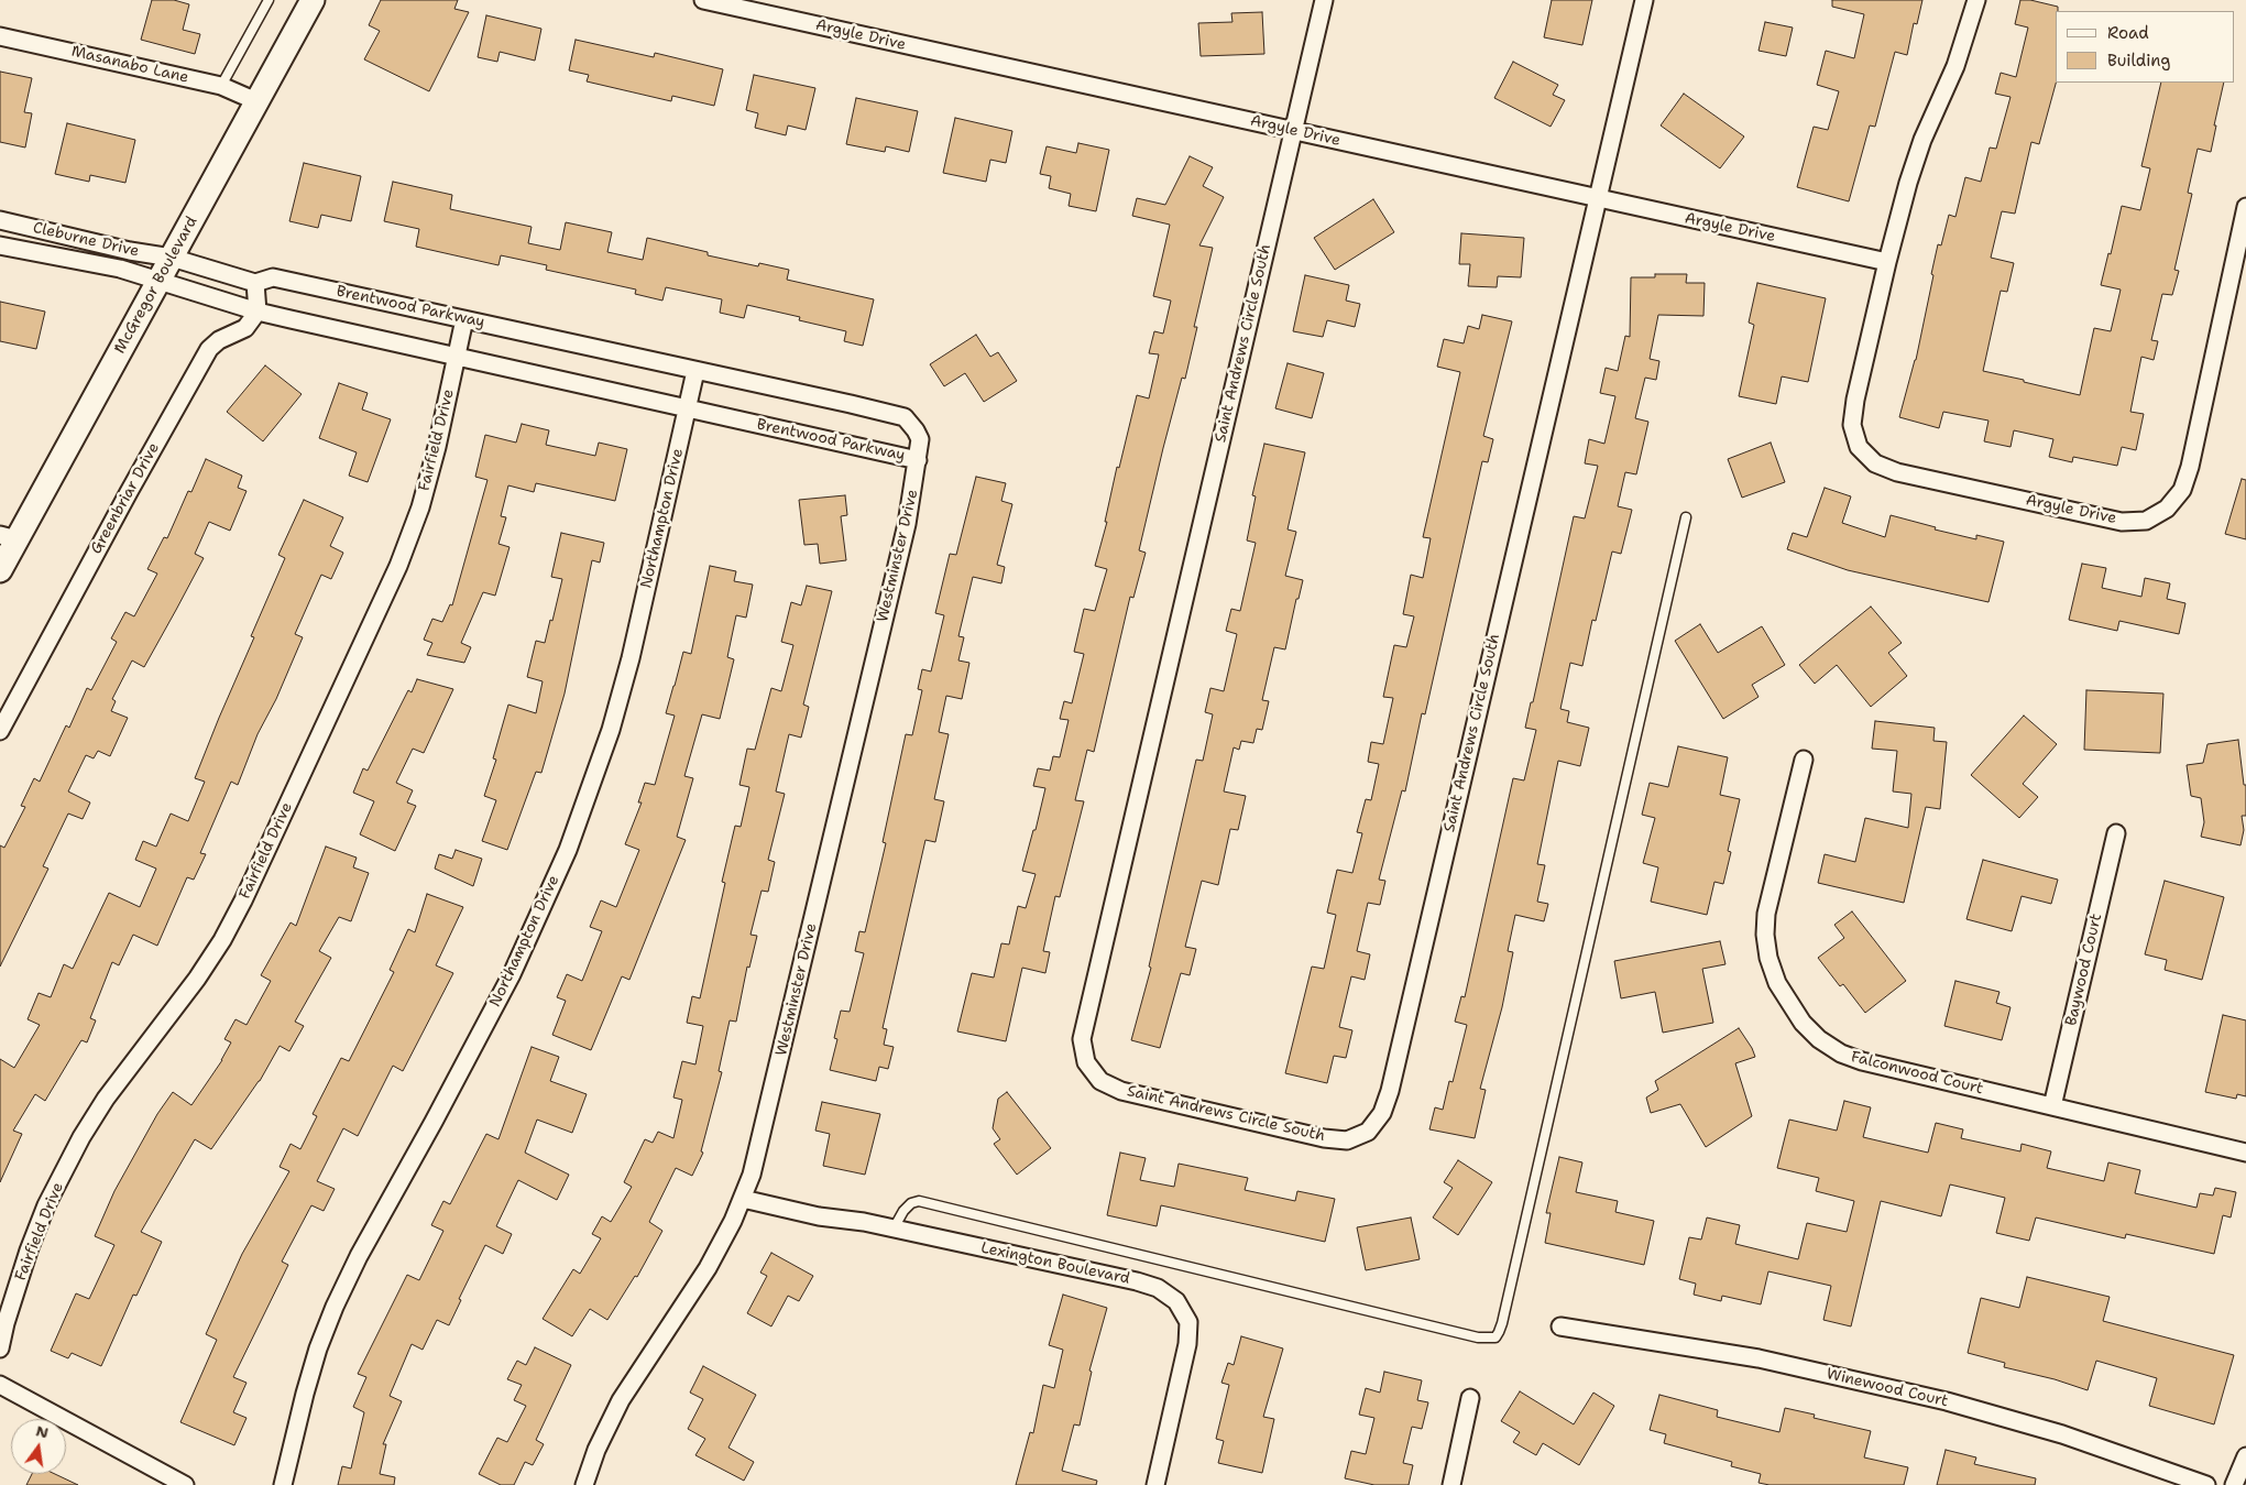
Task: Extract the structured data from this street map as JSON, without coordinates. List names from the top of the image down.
{
  "streets": {
    "main road": ["McGregor Boulevard"],
    "street": [
      "Argyle Drive",
      "Masanabo Lane",
      "Cleburne Drive",
      "Brentwood Parkway",
      "Saint Andrews Circle South",
      "Fairfield Drive",
      "Greenbriar Drive",
      "Northampton Drive",
      "Westminster Drive",
      "Baywood Court",
      "Falconwood Court",
      "Lexington Boulevard",
      "Winewood Court"
    ]
  },
  "crossings": [
    ["Argyle Drive", "Saint Andrews Circle South"],
    ["Masanabo Lane", "McGregor Boulevard"],
    ["Cleburne Drive", "McGregor Boulevard"],
    ["Cleburne Drive", "Brentwood Parkway"],
    ["McGregor Boulevard", "Brentwood Parkway"],
    ["Brentwood Parkway", "Fairfield Drive"],
    ["Brentwood Parkway", "Greenbriar Drive"],
    ["Brentwood Parkway", "Northampton Drive"],
    ["Brentwood Parkway", "Westminster Drive"],
    ["Westminster Drive", "Lexington Boulevard"],
    ["Baywood Court", "Falconwood Court"]
  ],
  "legend": ["Road", "Building"],
  "north": "top"
}
